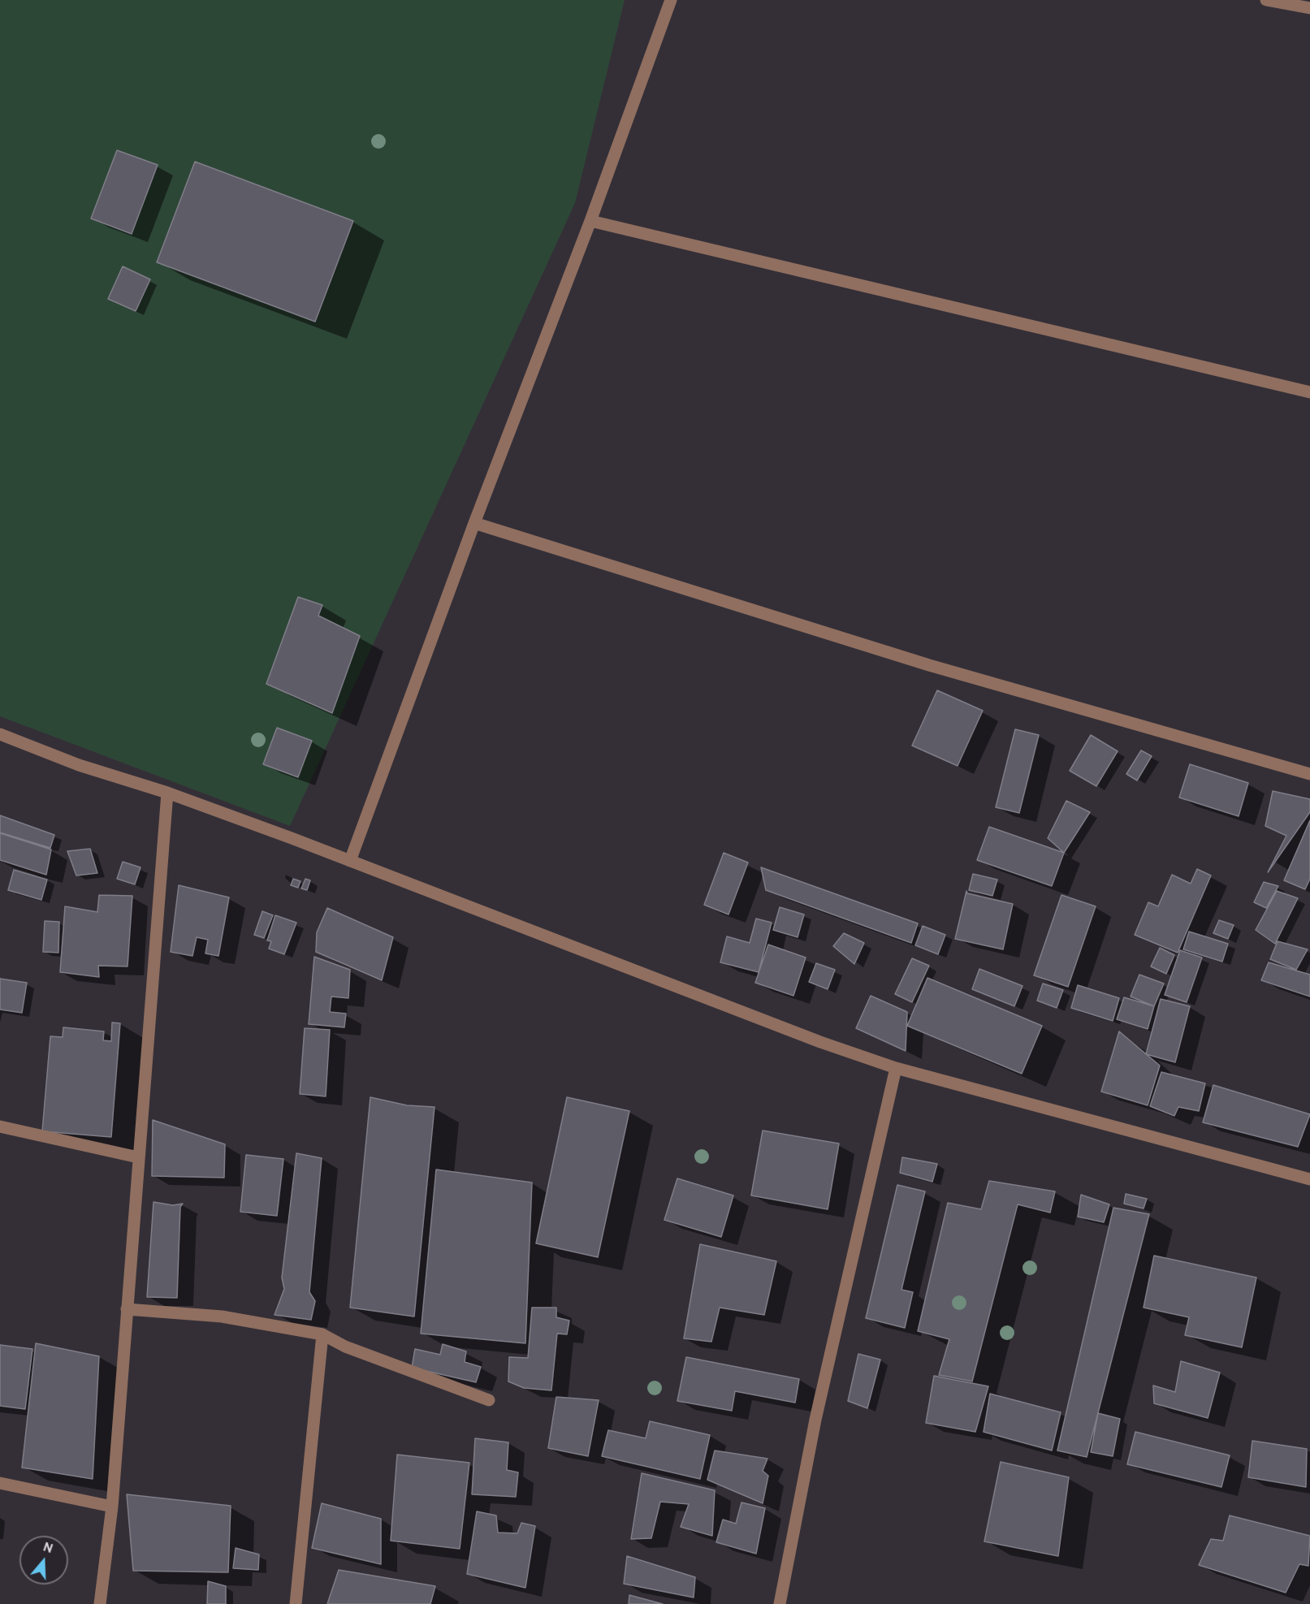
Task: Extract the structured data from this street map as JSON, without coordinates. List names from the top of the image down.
{
  "north": "top"
}
